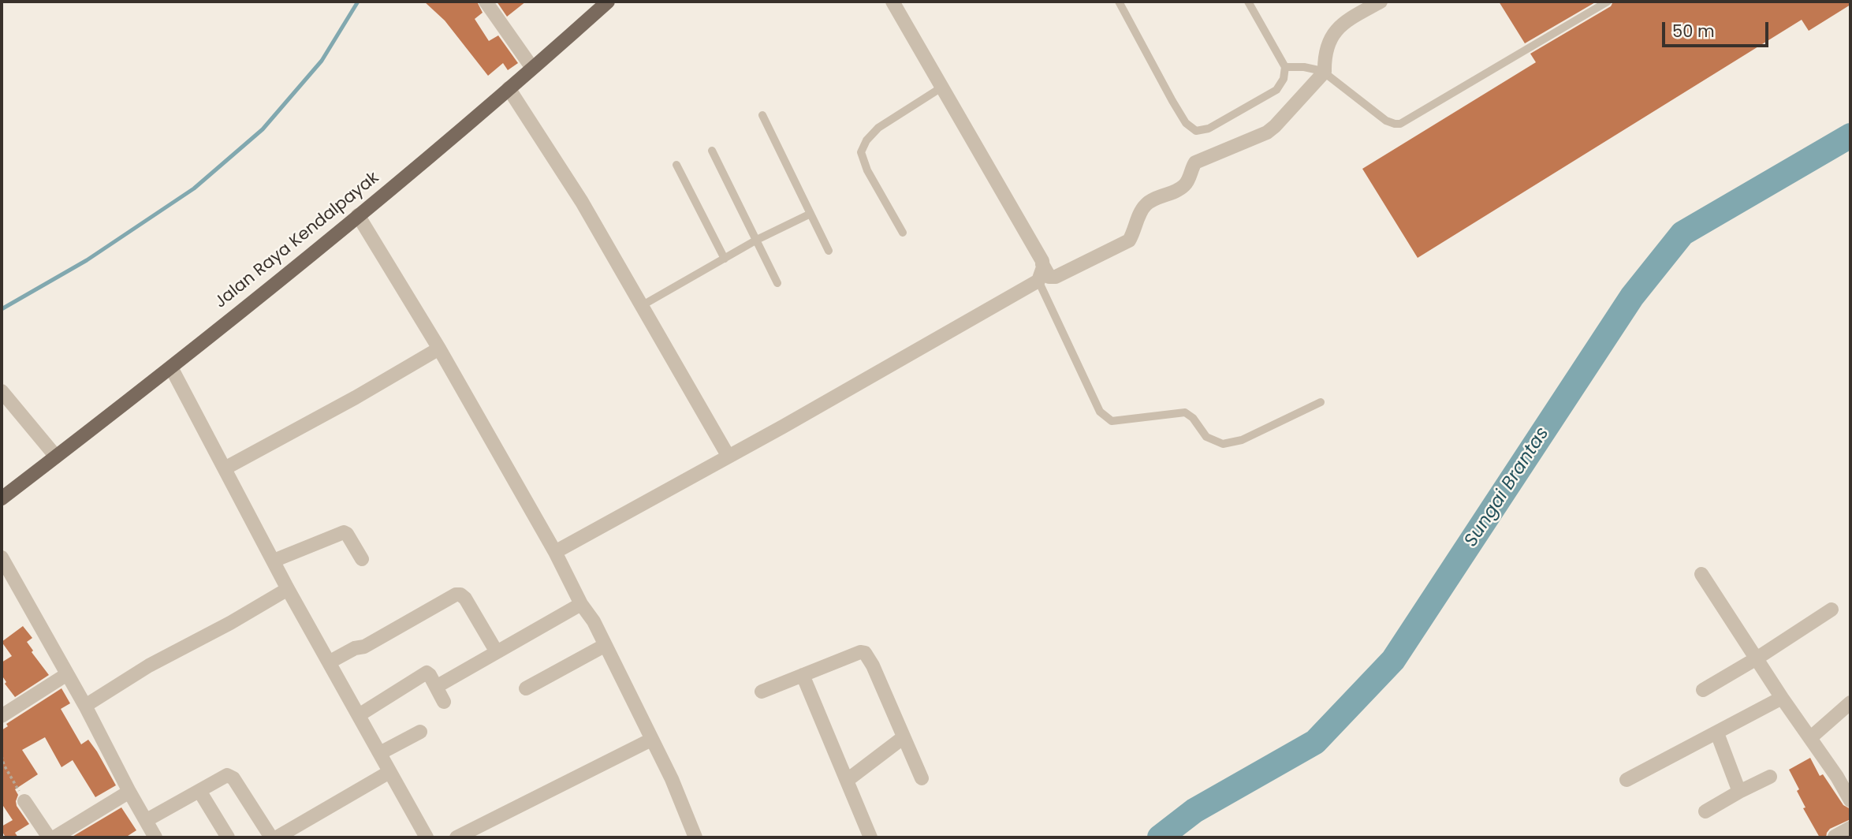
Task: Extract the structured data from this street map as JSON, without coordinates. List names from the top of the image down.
{
  "streets": {
    "main road": ["Jalan Raya Kendalpayak"]
  },
  "water": ["Sungai Brantas"],
  "scale_bar": "50 m"
}
